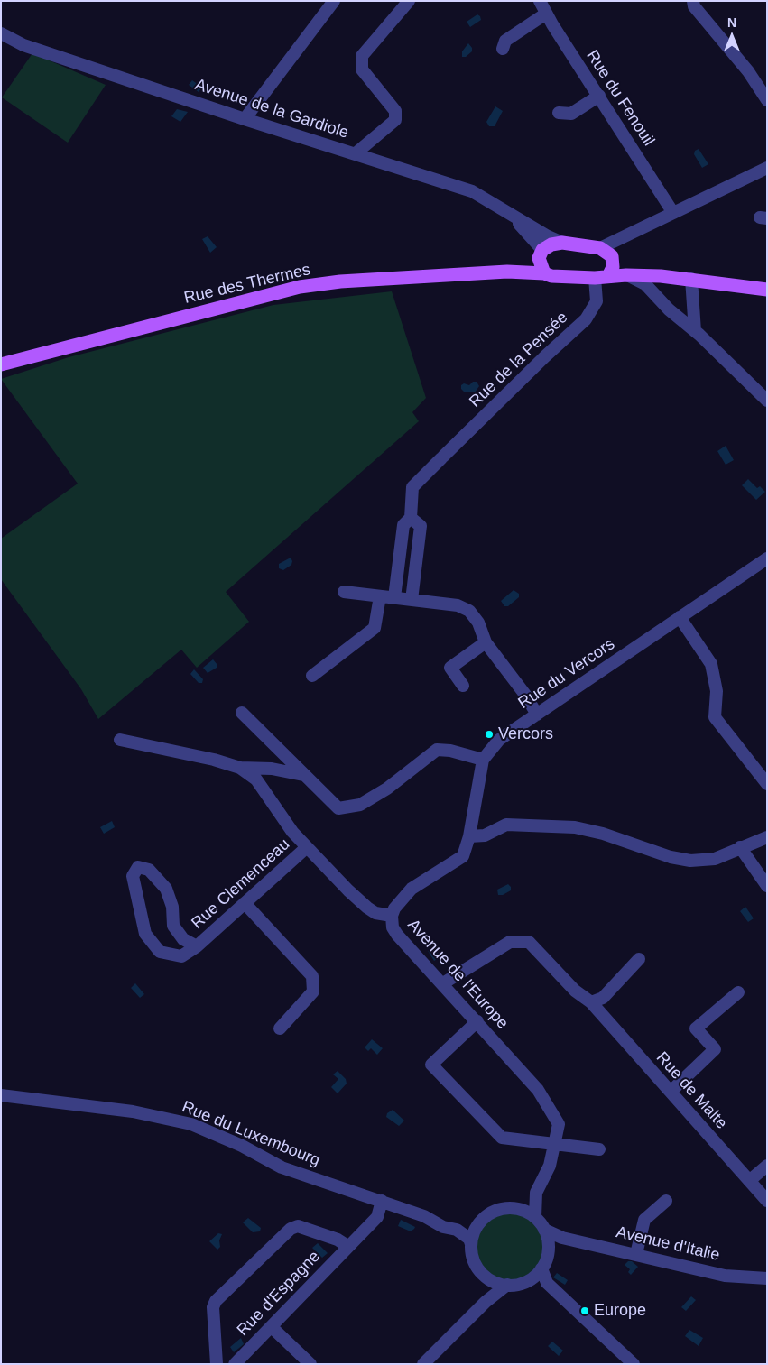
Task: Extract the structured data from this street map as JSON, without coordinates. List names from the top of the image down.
{
  "streets": {
    "main road": ["Rue des Thermes"],
    "street": [
      "Rue du Fenouil",
      "Avenue de la Gardiole",
      "Rue de la Pensée",
      "Rue du Vercors",
      "Rue Clemenceau",
      "Avenue de l'Europe",
      "Rue de Malte",
      "Rue du Luxembourg",
      "Avenue d'Italie",
      "Rue d'Espagne"
    ]
  },
  "crossings": [
    ["Avenue de la Gardiole", "Rue des Thermes"],
    ["Rue des Thermes", "Rue de la Pensée"],
    ["Rue du Vercors", "Avenue de l'Europe"],
    ["Rue Clemenceau", "Avenue de l'Europe"],
    ["Avenue de l'Europe", "Rue de Malte"],
    ["Avenue de l'Europe", "Rue du Luxembourg"],
    ["Avenue de l'Europe", "Avenue d'Italie"],
    ["Rue du Luxembourg", "Avenue d'Italie"],
    ["Rue du Luxembourg", "Rue d'Espagne"]
  ],
  "places": ["Vercors", "Europe"],
  "north": "top"
}
